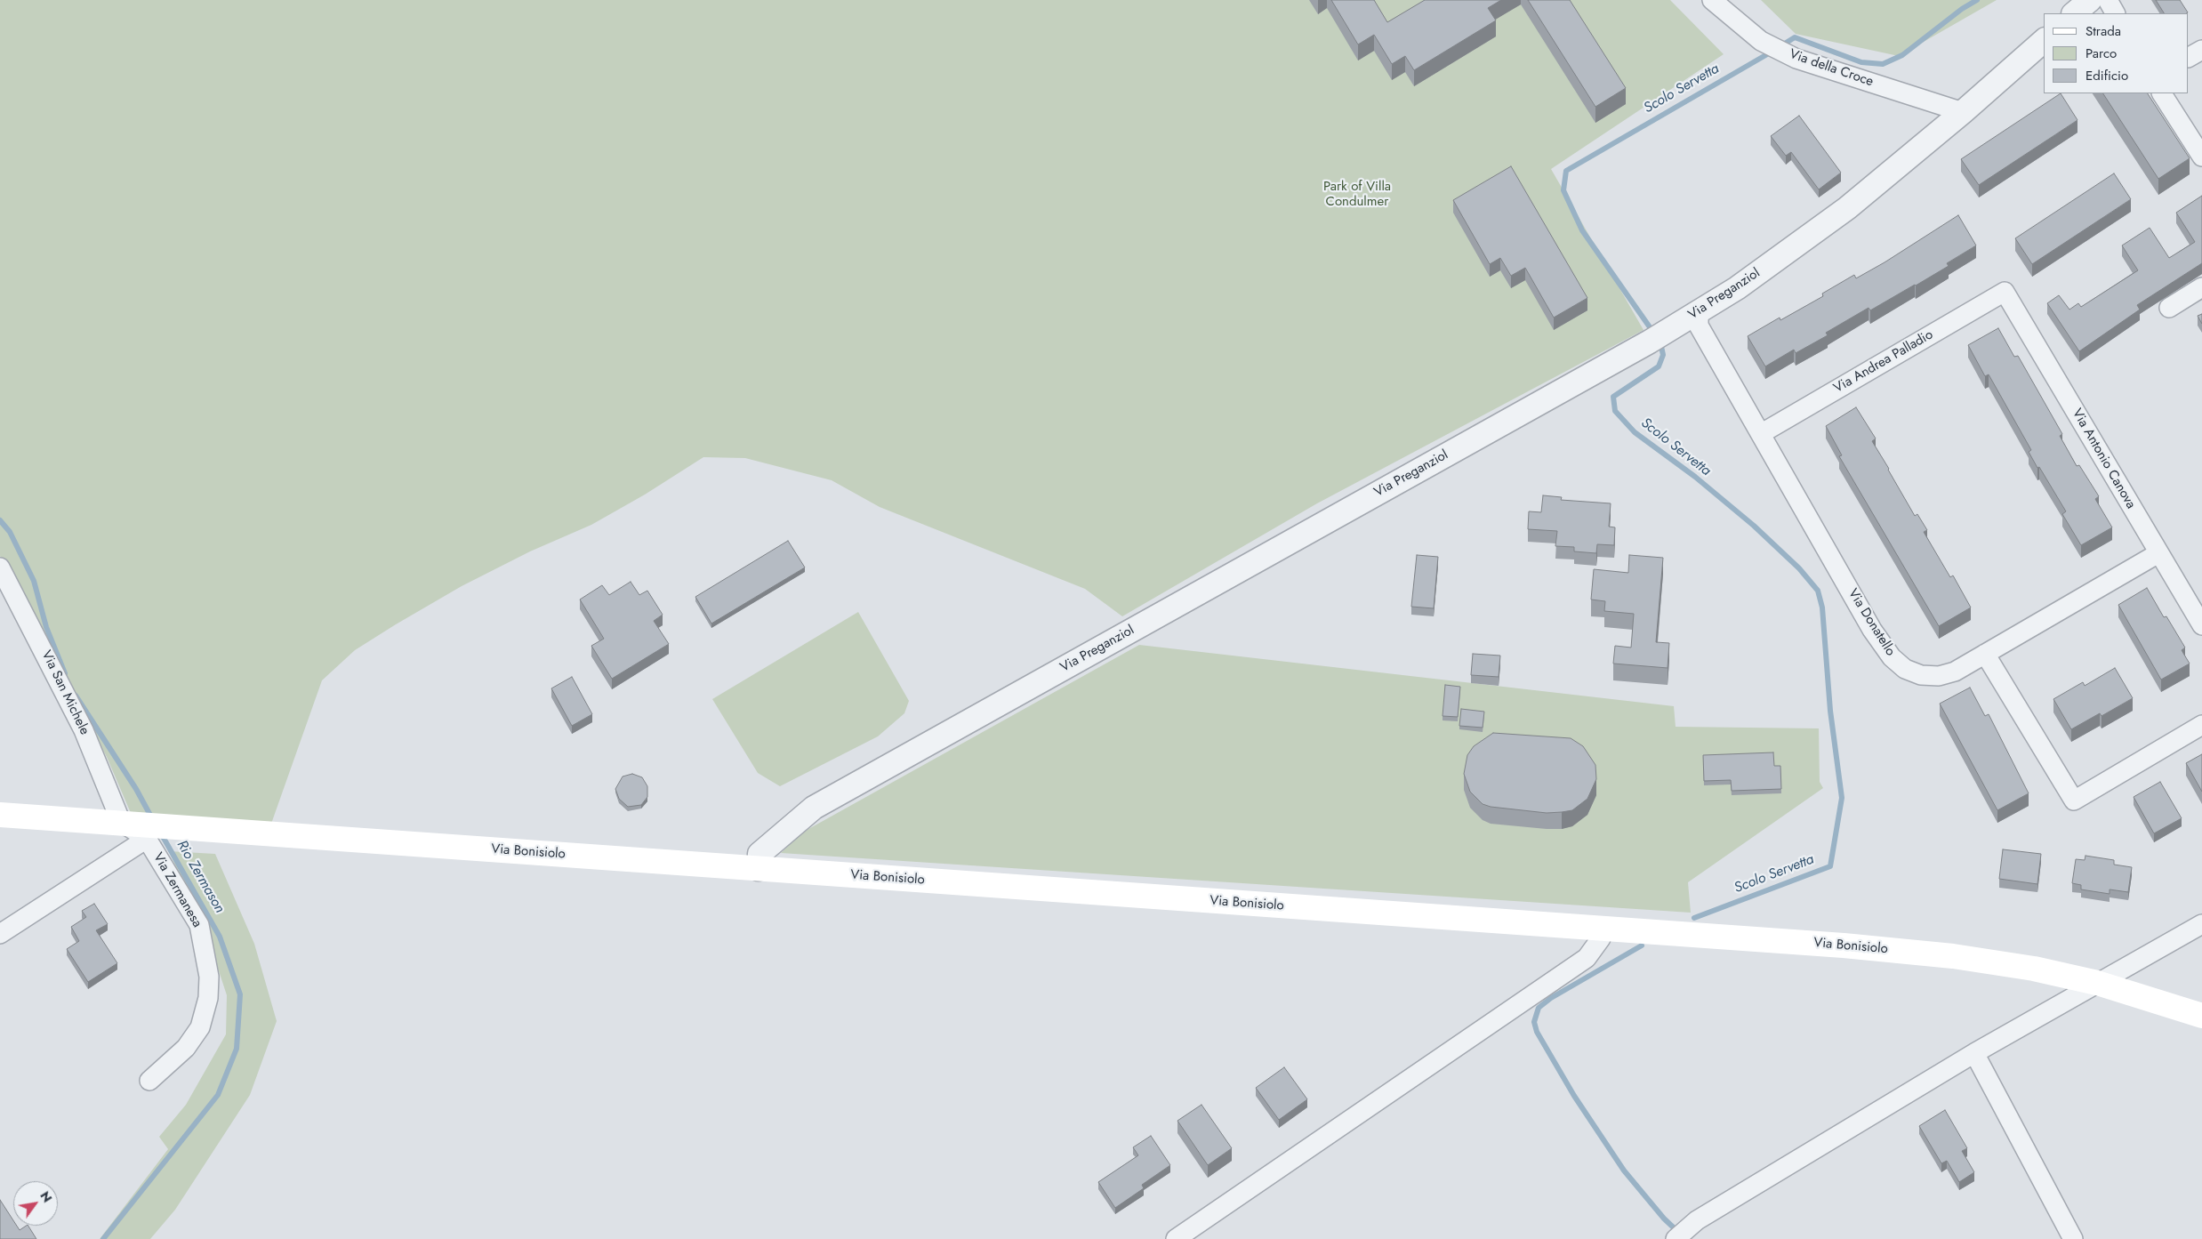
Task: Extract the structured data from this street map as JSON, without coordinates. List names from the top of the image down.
{
  "streets": {
    "main road": ["Via Bonisiolo", "Via Zermanesa"],
    "street": [
      "Via della Croce",
      "Via Preganziol",
      "Via Andrea Palladio",
      "Via Antonio Canova",
      "Via Donatello",
      "Via San Michele"
    ]
  },
  "crossings": [
    ["Via della Croce", "Via Preganziol"],
    ["Via Preganziol", "Via Donatello"],
    ["Via Preganziol", "Via Bonisiolo"],
    ["Via Andrea Palladio", "Via Antonio Canova"],
    ["Via Andrea Palladio", "Via Donatello"],
    ["Via Antonio Canova", "Via Donatello"],
    ["Via San Michele", "Via Zermanesa"],
    ["Via Bonisiolo", "Via Zermanesa"]
  ],
  "water": ["Scolo Servetta", "Rio Zermason"],
  "parks": ["Park of Villa Condulmer"],
  "legend": ["Strada", "Parco", "Edificio"],
  "north": "top right"
}
